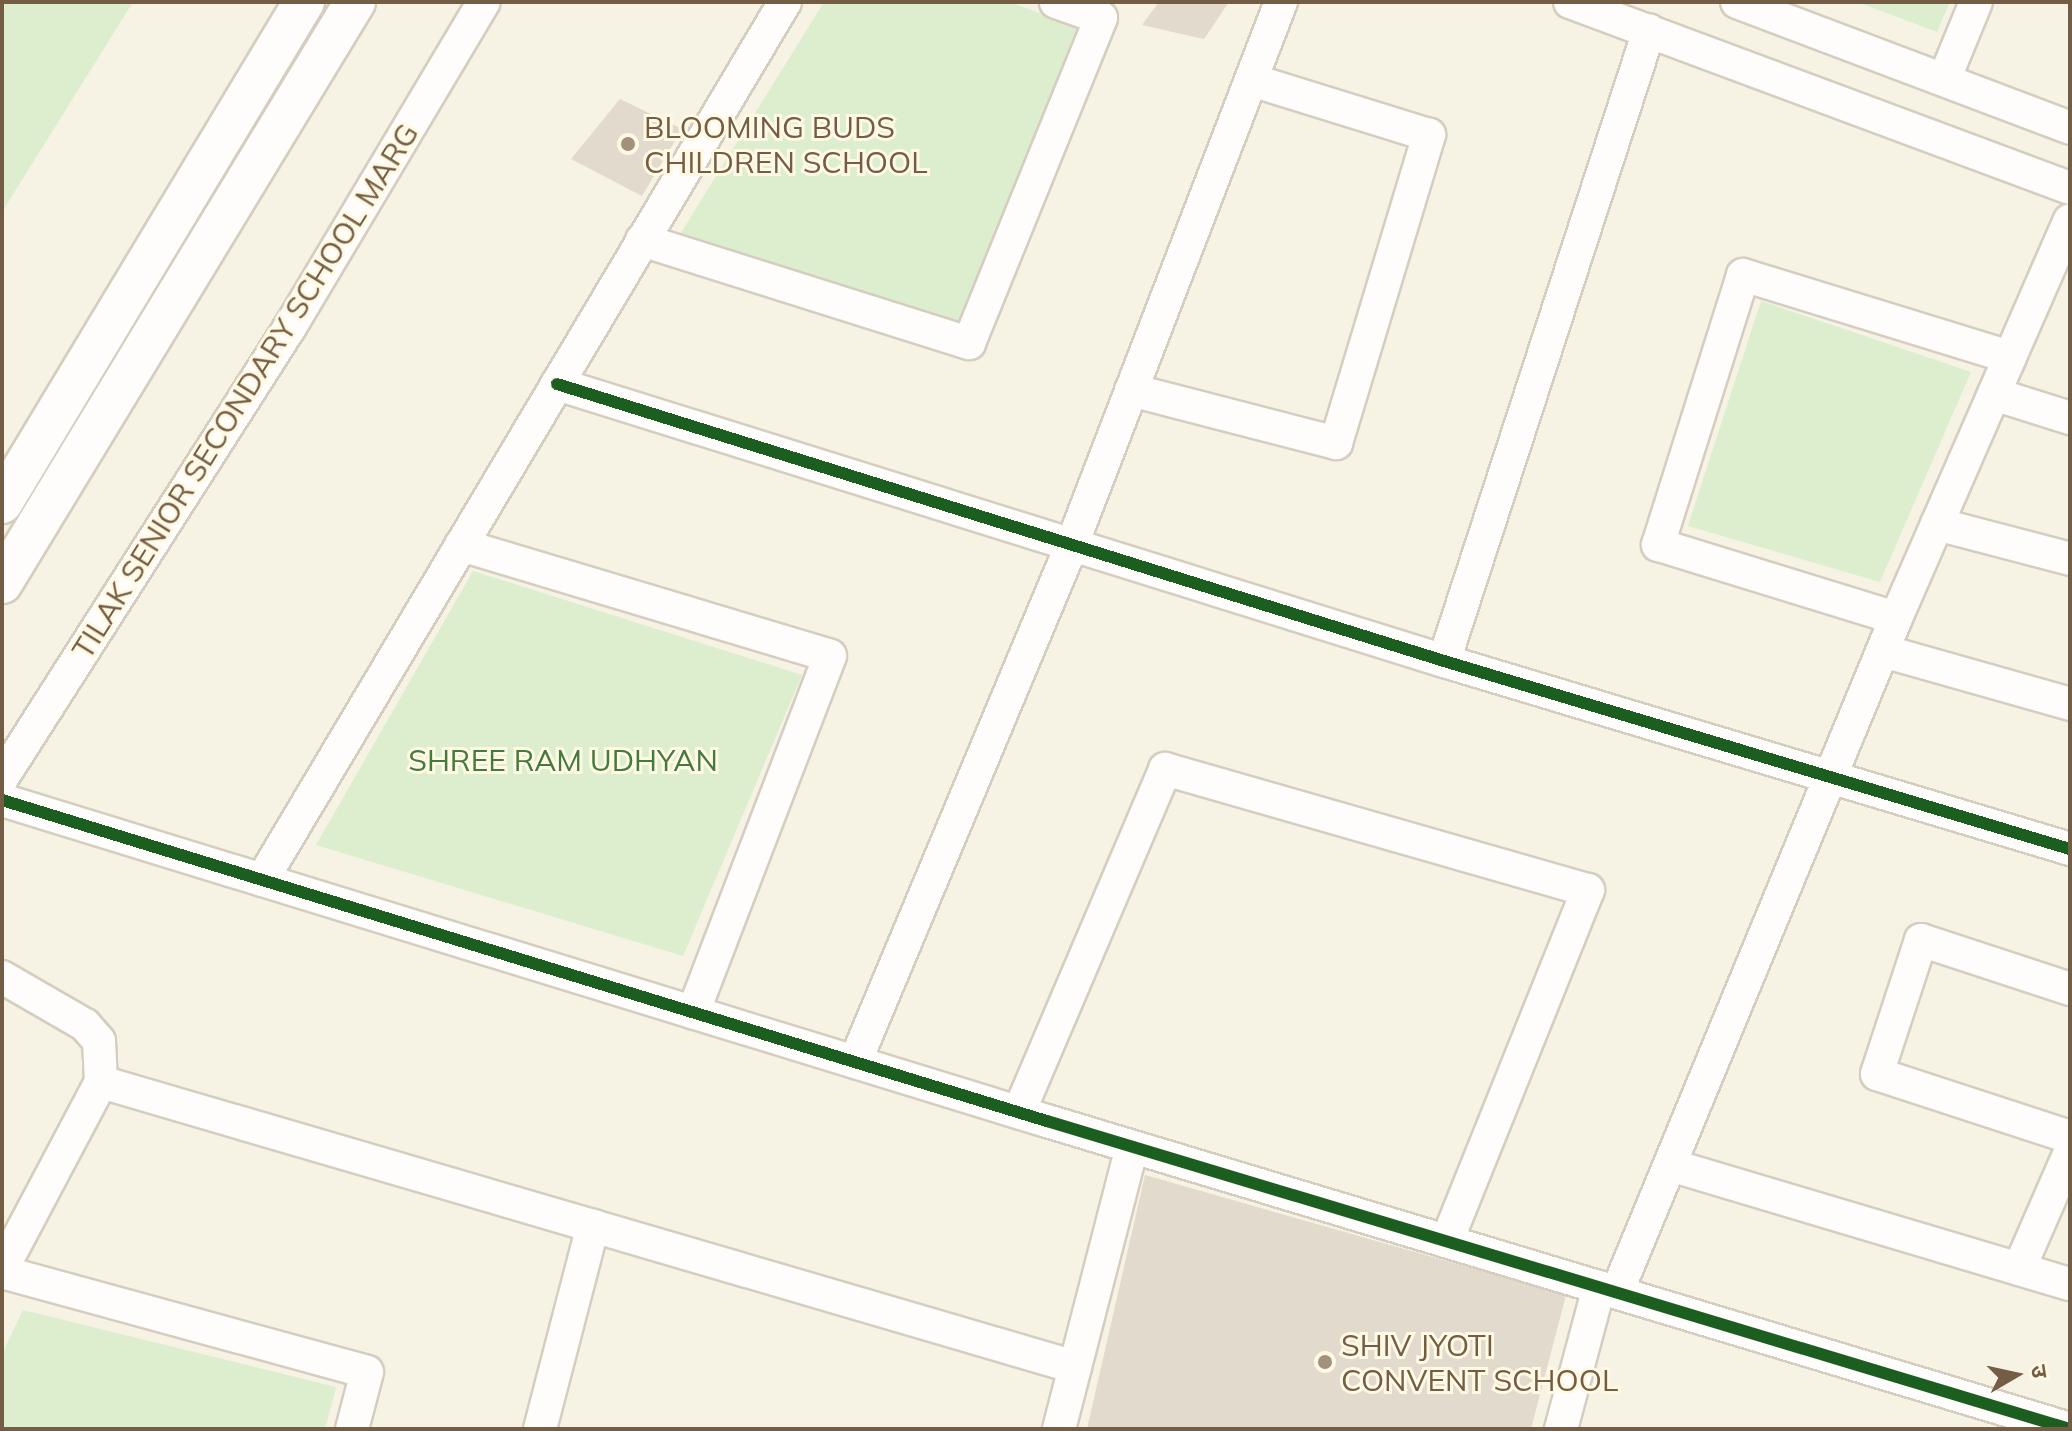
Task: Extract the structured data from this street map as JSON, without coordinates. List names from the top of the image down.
{
  "streets": {
    "street": ["TILAK SENIOR SECONDARY SCHOOL MARG"]
  },
  "parks": ["SHREE RAM UDHYAN"],
  "places": ["BLOOMING BUDS CHILDREN SCHOOL", "SHIV JYOTI CONVENT SCHOOL"],
  "north": "right"
}
